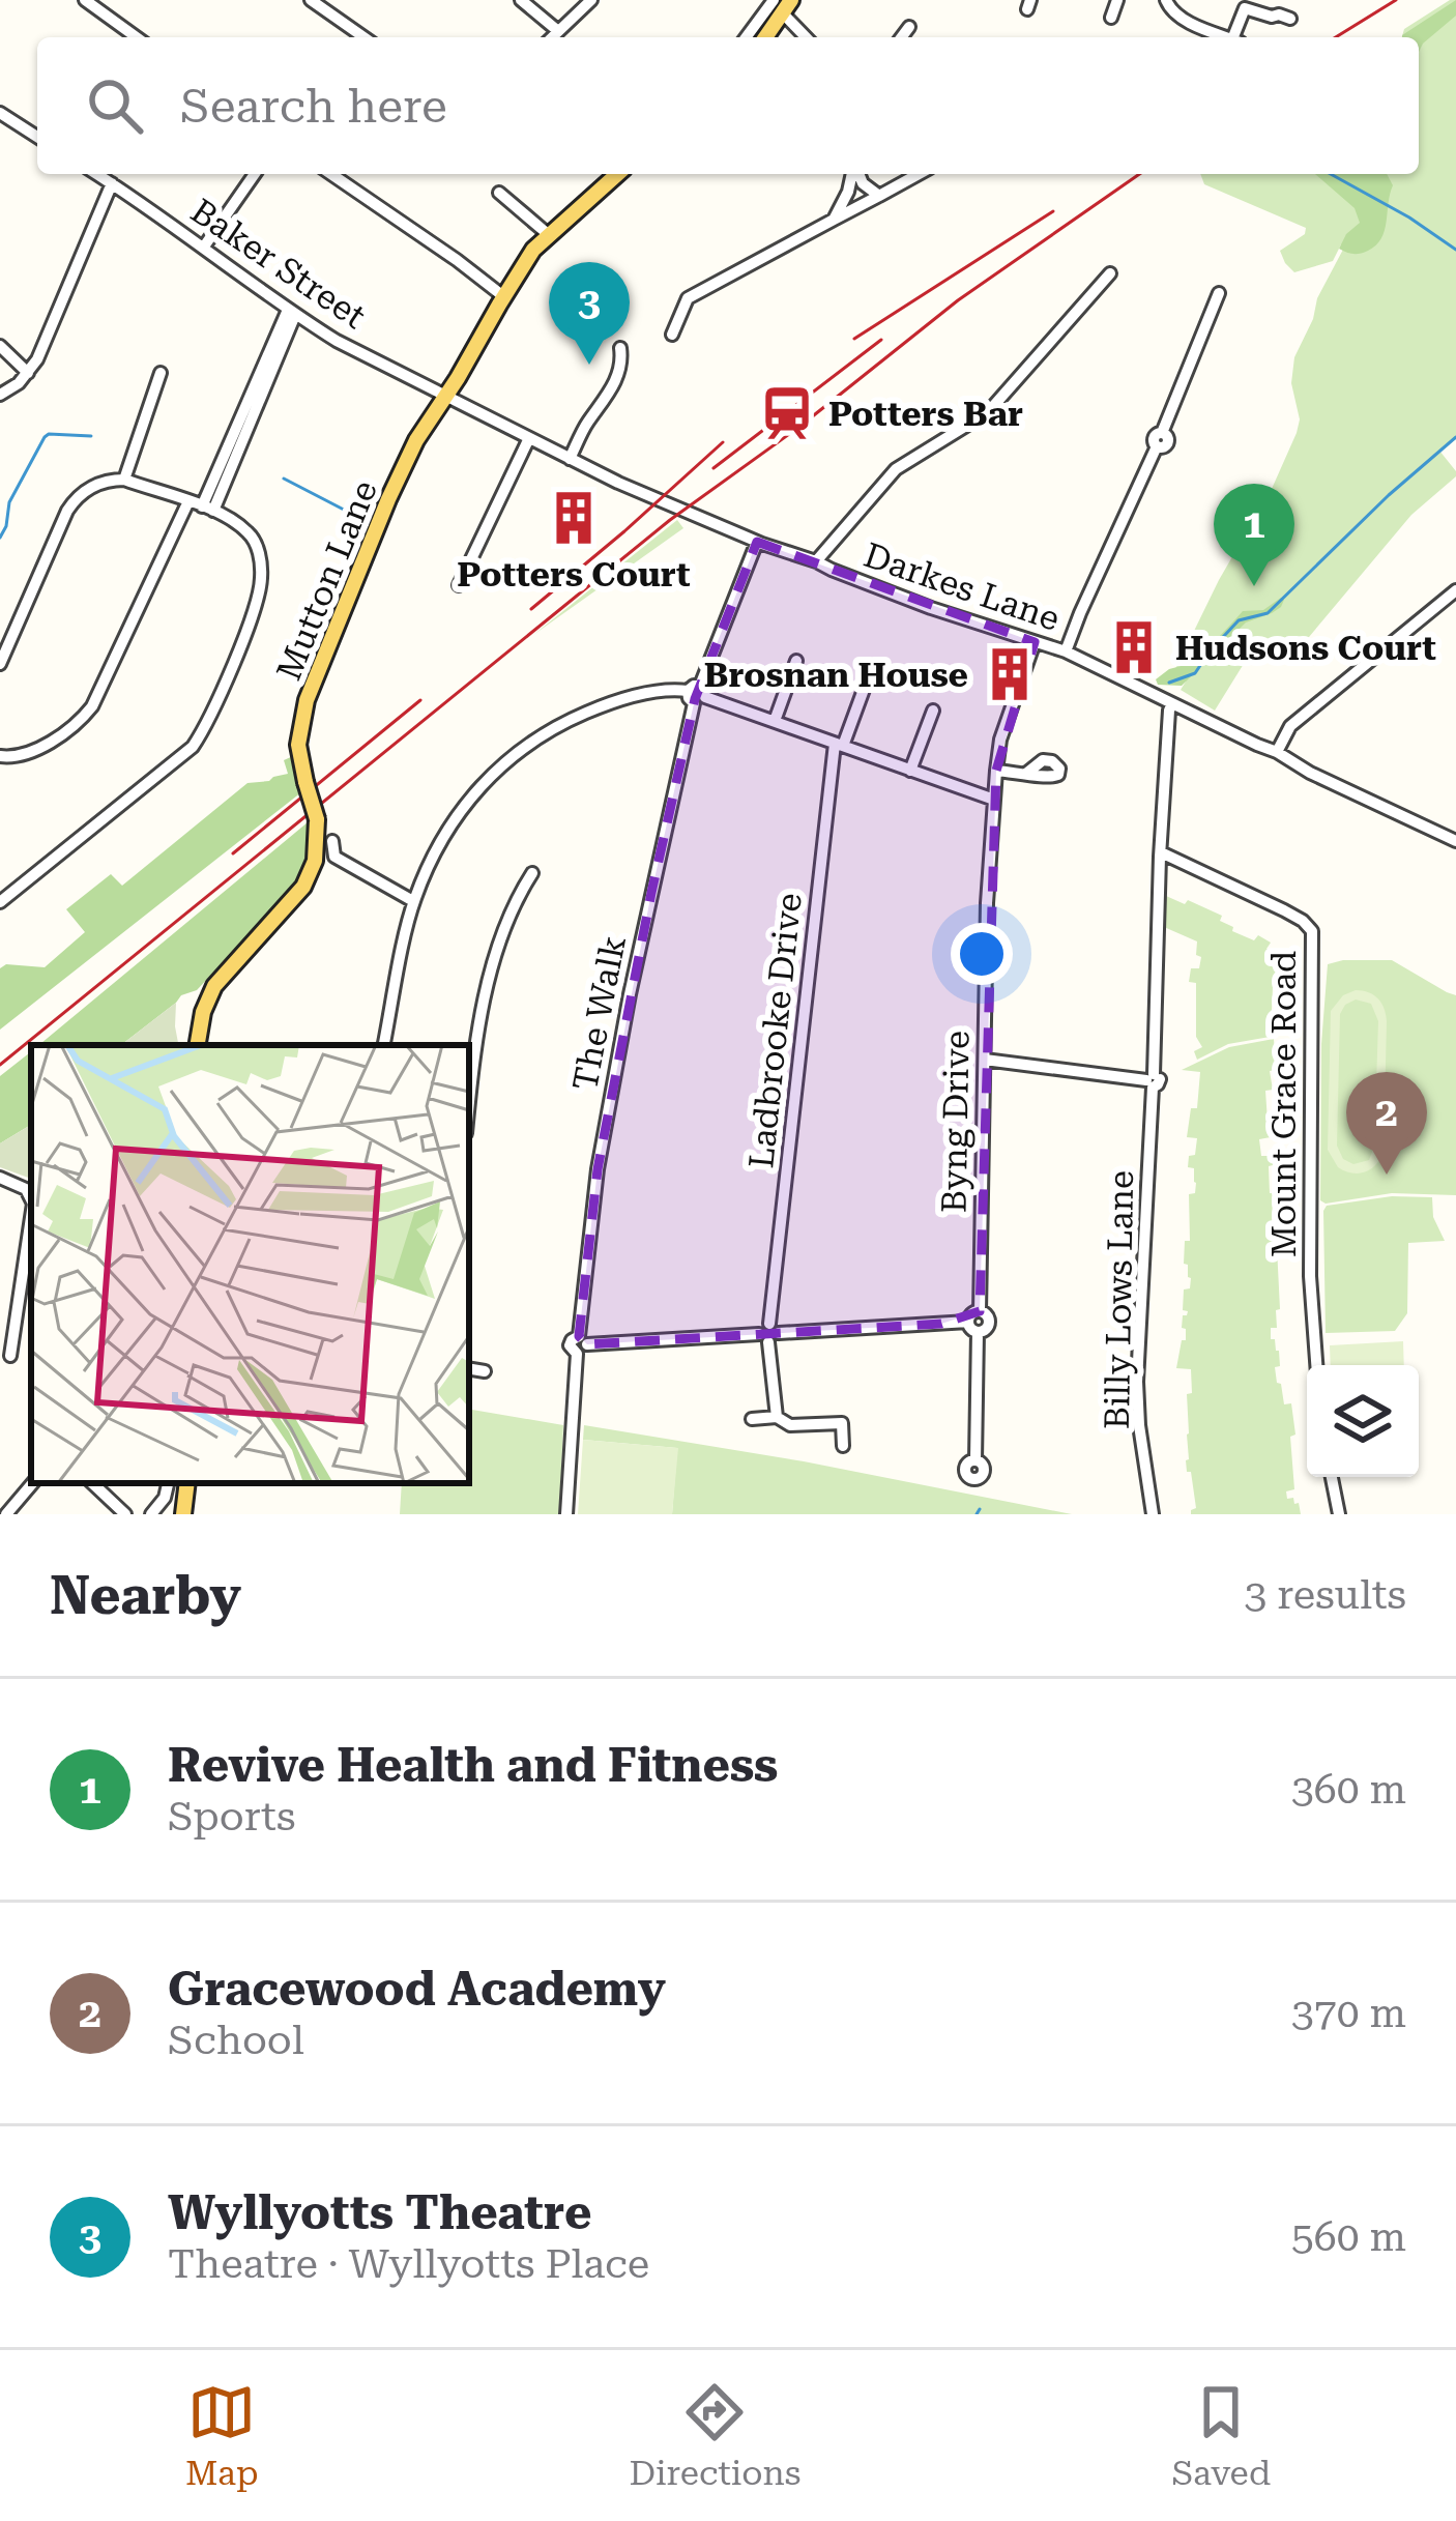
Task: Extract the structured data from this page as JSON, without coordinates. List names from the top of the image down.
{
  "streets": {
    "main road": ["Mutton Lane"],
    "street": [
      "Baker Street",
      "Darkes Lane",
      "The Walk",
      "Ladbrooke Drive",
      "Mount Grace Road",
      "Byng Drive",
      "Billy Lows Lane"
    ]
  },
  "crossings": [
    ["Baker Street", "Mutton Lane"],
    ["Baker Street", "Darkes Lane"],
    ["Mutton Lane", "Darkes Lane"],
    ["Darkes Lane", "The Walk"],
    ["Darkes Lane", "Byng Drive"],
    ["Darkes Lane", "Billy Lows Lane"],
    ["Mount Grace Road", "Billy Lows Lane"]
  ],
  "places": {
    "station": ["Potters Bar"],
    "building": ["Potters Court", "Hudsons Court", "Brosnan House"]
  },
  "page": {
    "search": "Search here",
    "pins": ["3", "1", "2"],
    "heading": ["Nearby", "3 results"],
    "list": [
      {
        "mark": "1",
        "name": "Revive Health and Fitness",
        "note": "Sports",
        "value": "360 m"
      },
      {
        "mark": "2",
        "name": "Gracewood Academy",
        "note": "School",
        "value": "370 m"
      },
      {
        "mark": "3",
        "name": "Wyllyotts Theatre",
        "note": "Theatre · Wyllyotts Place",
        "value": "560 m"
      }
    ],
    "nav": ["Map", "Directions", "Saved"]
  }
}
